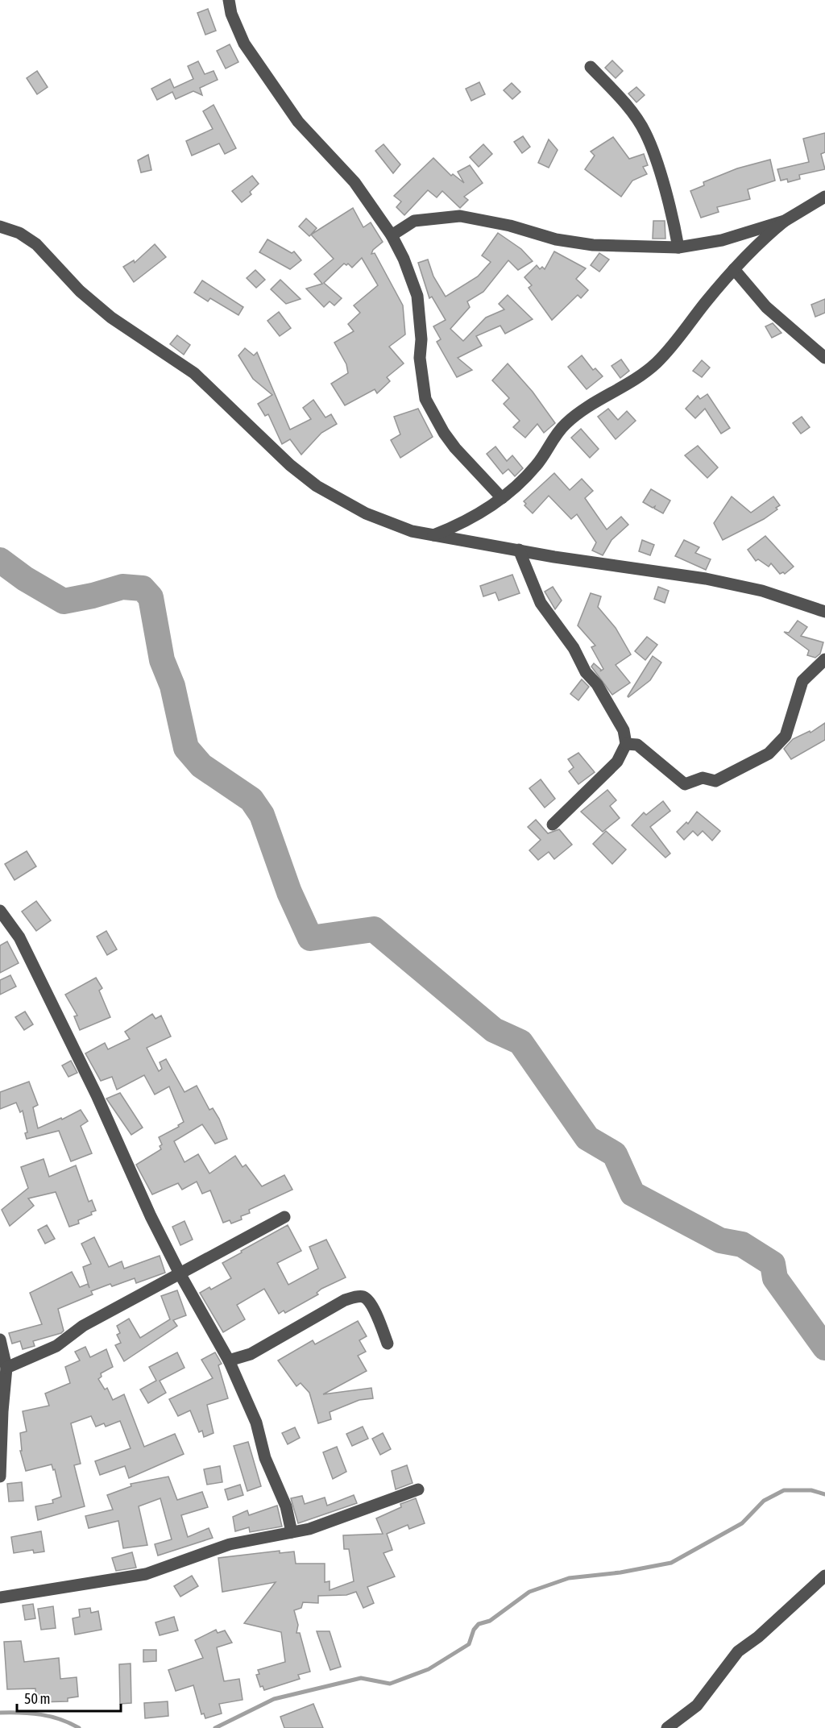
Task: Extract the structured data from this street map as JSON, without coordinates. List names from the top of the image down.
{
  "scale_bar": "50 m"
}
